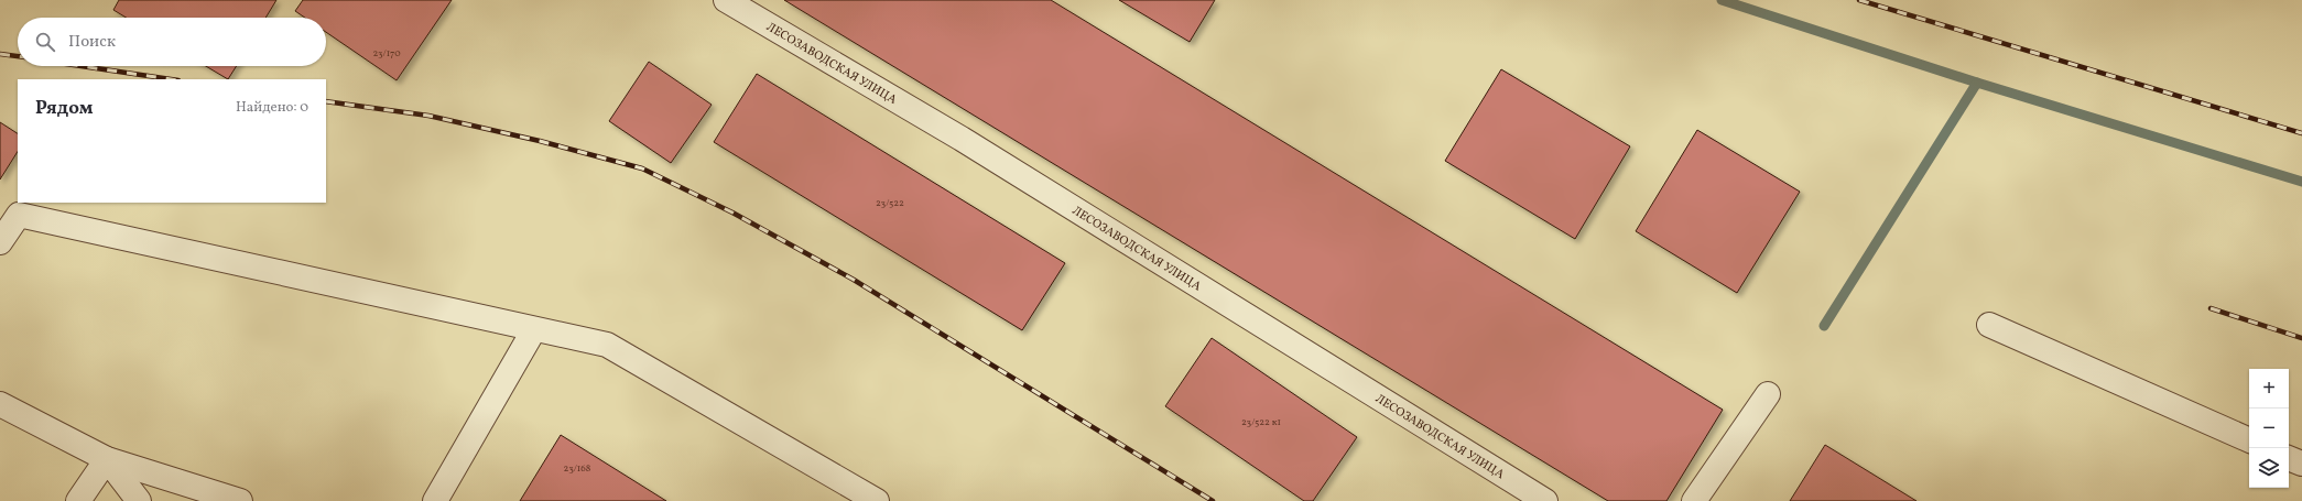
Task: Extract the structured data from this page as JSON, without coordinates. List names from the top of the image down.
{
  "streets": {
    "lane": ["ЛЕСОЗАВОДСКАЯ УЛИЦА"]
  },
  "house_numbers": [
    "23/170",
    "23/522",
    "23/522 к1",
    "23/168"
  ],
  "page": {
    "search": "Поиск",
    "heading": ["Рядом", "Найдено: 0"],
    "map_buttons": ["+", "−"]
  }
}
